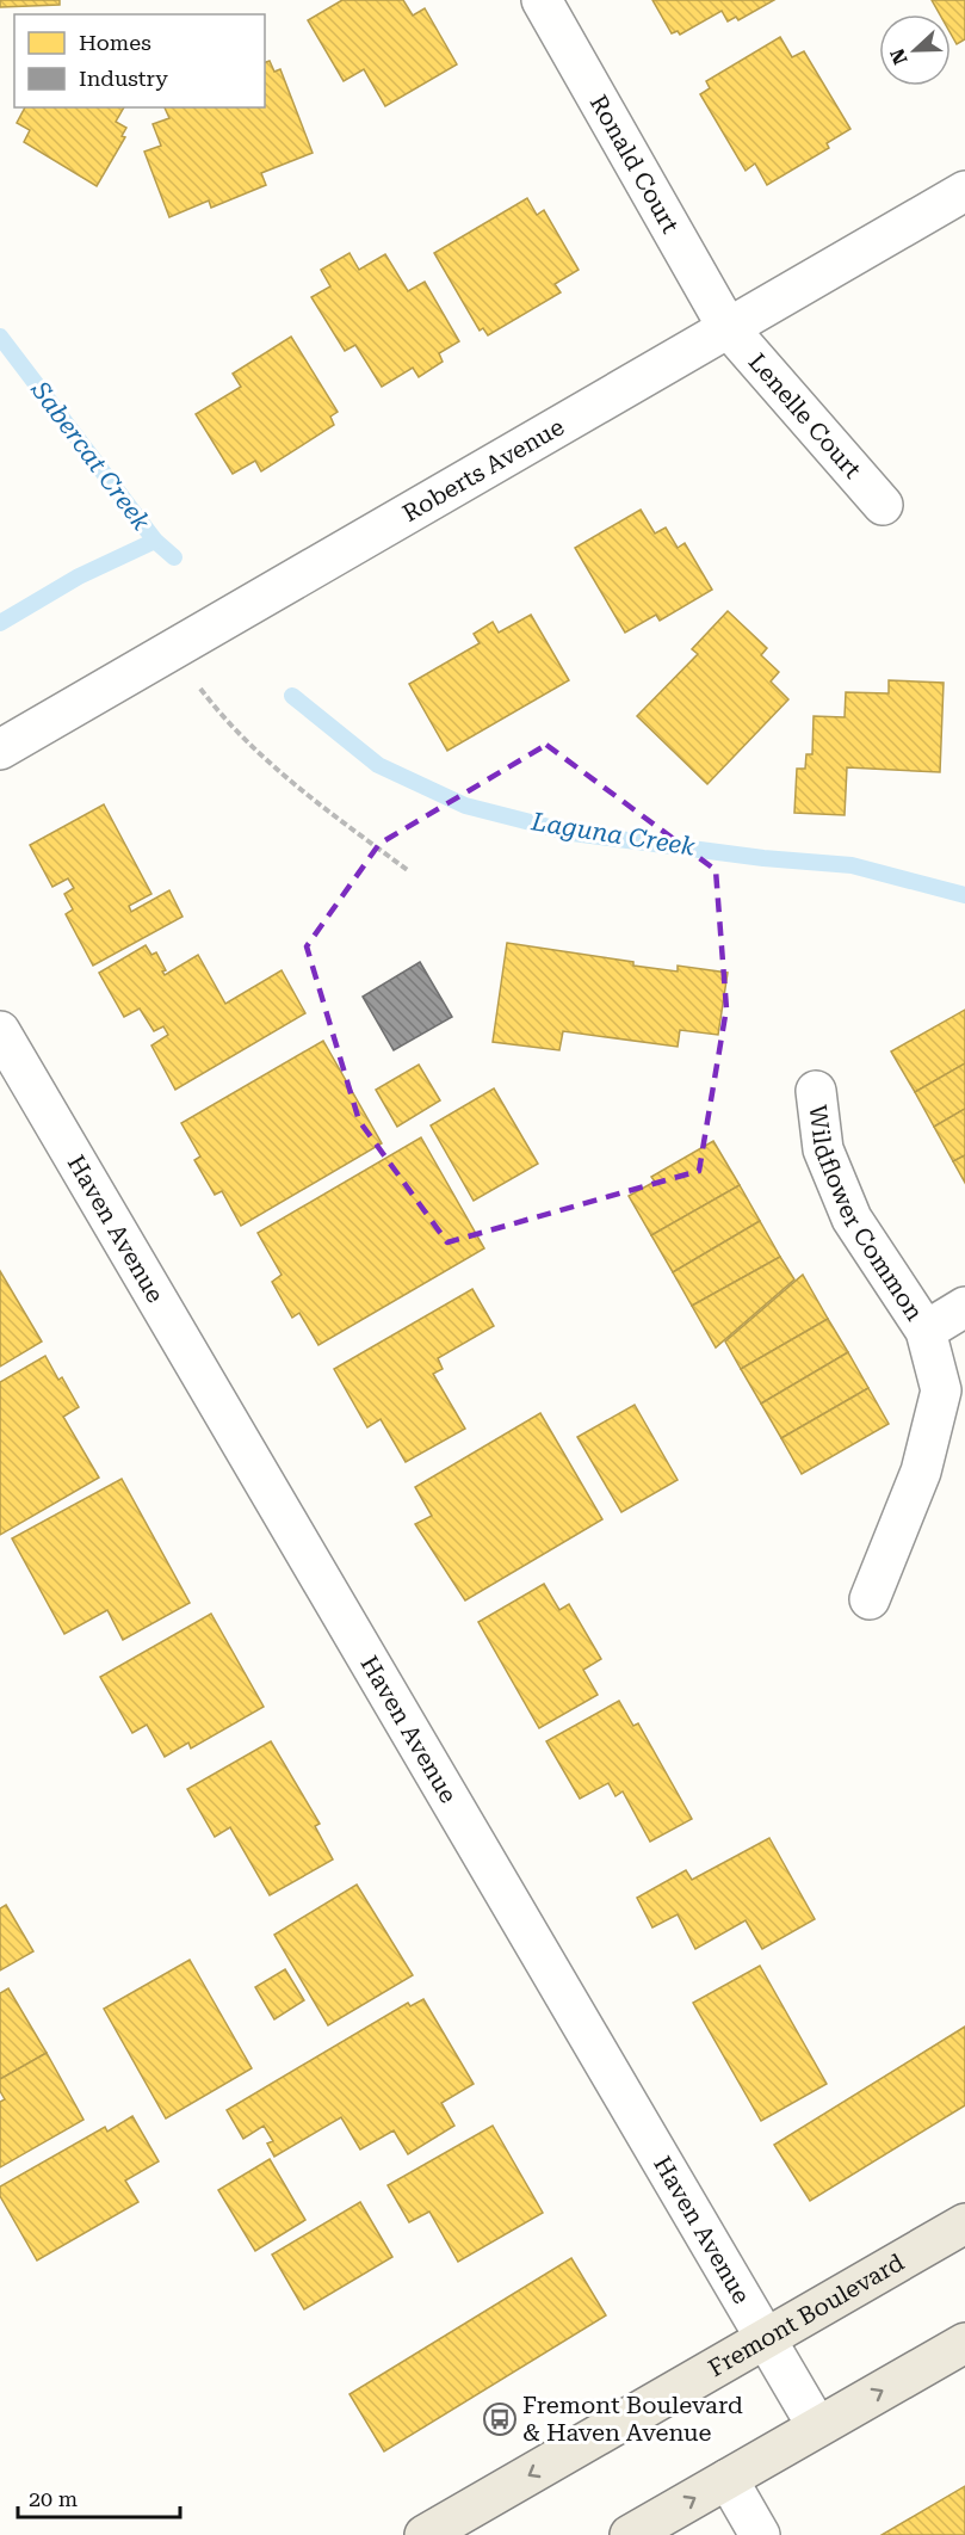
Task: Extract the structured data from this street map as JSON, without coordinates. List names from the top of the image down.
{
  "streets": {
    "main road": ["Fremont Boulevard"],
    "street": [
      "Ronald Court",
      "Lenelle Court",
      "Roberts Avenue",
      "Wildflower Common",
      "Haven Avenue"
    ]
  },
  "crossings": [
    ["Ronald Court", "Lenelle Court"],
    ["Ronald Court", "Roberts Avenue"],
    ["Lenelle Court", "Roberts Avenue"],
    ["Haven Avenue", "Fremont Boulevard"]
  ],
  "water": ["Sabercat Creek", "Laguna Creek"],
  "places": {
    "bus stop": ["Fremont Boulevard & Haven Avenue"]
  },
  "legend": ["Homes", "Industry"],
  "scale_bar": "20 m",
  "north": "left"
}
